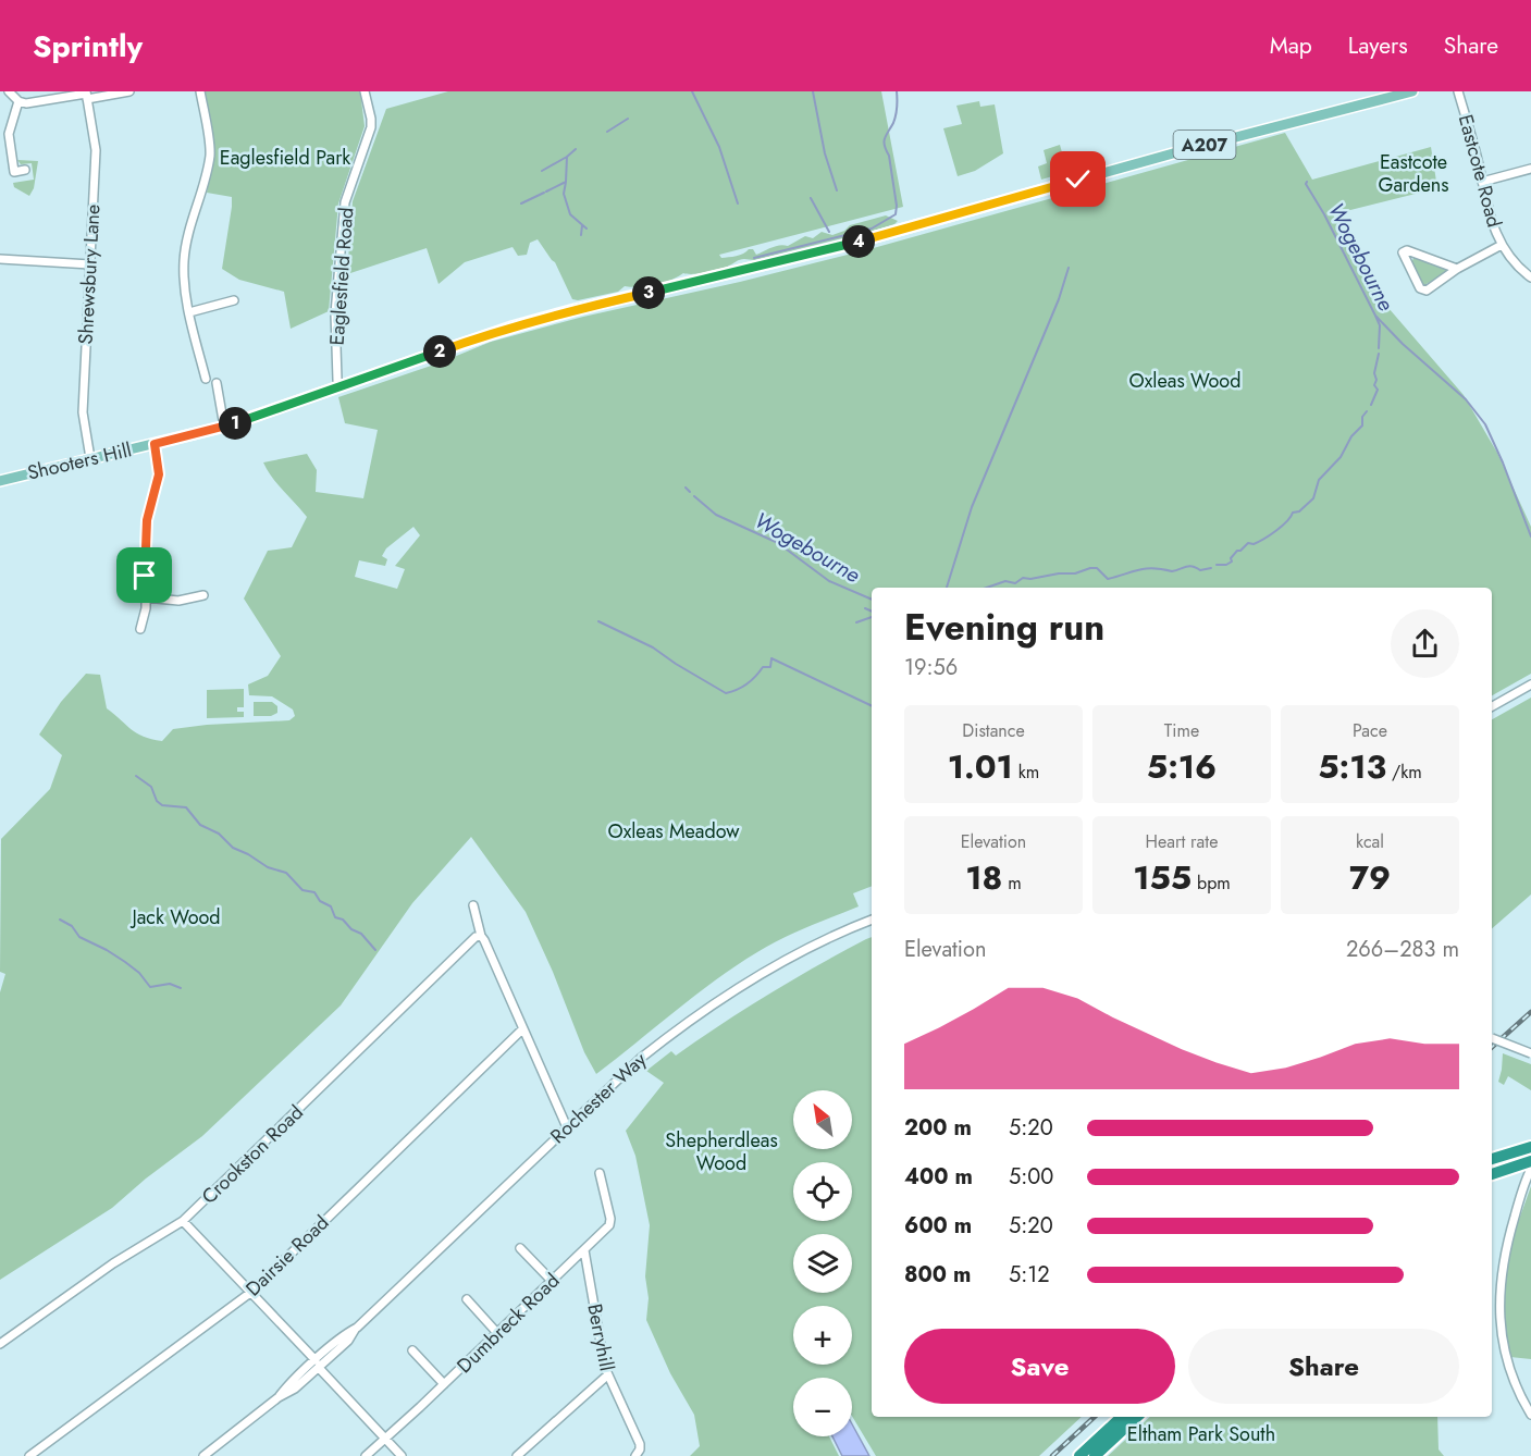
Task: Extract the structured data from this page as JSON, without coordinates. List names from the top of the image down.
{
  "streets": {
    "main road": ["A207", "Shooters Hill"],
    "street": [
      "Eastcote Road",
      "Shrewsbury Lane",
      "Eaglesfield Road",
      "Rochester Way",
      "Crookston Road",
      "Dairsie Road",
      "Dumbreck Road",
      "Berryhill"
    ]
  },
  "crossings": [
    ["Shrewsbury Lane", "Shooters Hill"],
    ["Eaglesfield Road", "Shooters Hill"],
    ["Dumbreck Road", "Berryhill"]
  ],
  "water": ["Wogebourne"],
  "parks": [
    "Eaglesfield Park",
    "Eastcote Gardens",
    "Oxleas Wood",
    "Oxleas Meadow",
    "Jack Wood",
    "Shepherdleas Wood",
    "Eltham Park South"
  ],
  "north": "top left",
  "page": {
    "header": "Sprintly",
    "nav": ["Map", "Layers", "Share"],
    "pins": [
      "4",
      "3",
      "2",
      "1"
    ],
    "heading": ["Evening run", "19:56"],
    "stats": [
      ["Distance", "1.01 km"],
      ["Time", "5:16"],
      ["Pace", "5:13 /km"],
      ["Elevation", "18 m"],
      ["Heart rate", "155 bpm"],
      ["kcal", "79"]
    ],
    "chart": ["Elevation", "266–283 m"],
    "map_buttons": ["+", "−"],
    "list": [
      {
        "name": "200 m",
        "note": "5:20"
      },
      {
        "name": "400 m",
        "note": "5:00"
      },
      {
        "name": "600 m",
        "note": "5:20"
      },
      {
        "name": "800 m",
        "note": "5:12"
      }
    ],
    "buttons": ["Save", "Share"]
  }
}
